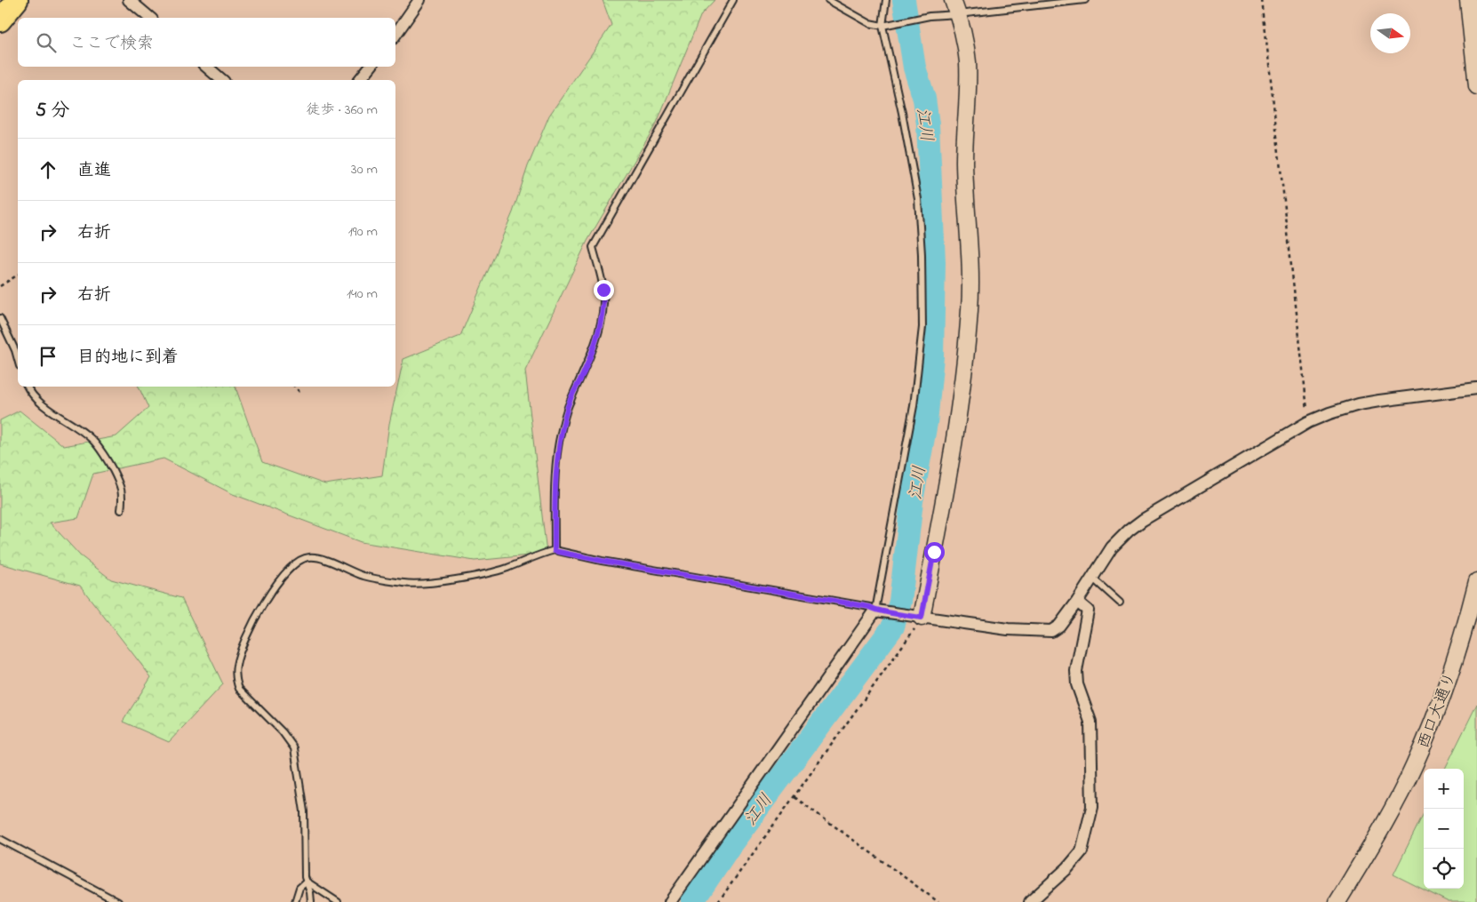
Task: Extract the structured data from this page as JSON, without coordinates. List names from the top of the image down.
{
  "streets": {
    "street": ["西口大通り"]
  },
  "water": ["江川"],
  "north": "right",
  "page": {
    "search": "ここで検索",
    "heading": ["5 分", "徒歩 · 360 m"],
    "list": [
      ["直進", "30 m"],
      ["右折", "190 m"],
      ["右折", "140 m"],
      "目的地に到着"
    ],
    "map_buttons": ["+", "−"]
  }
}
